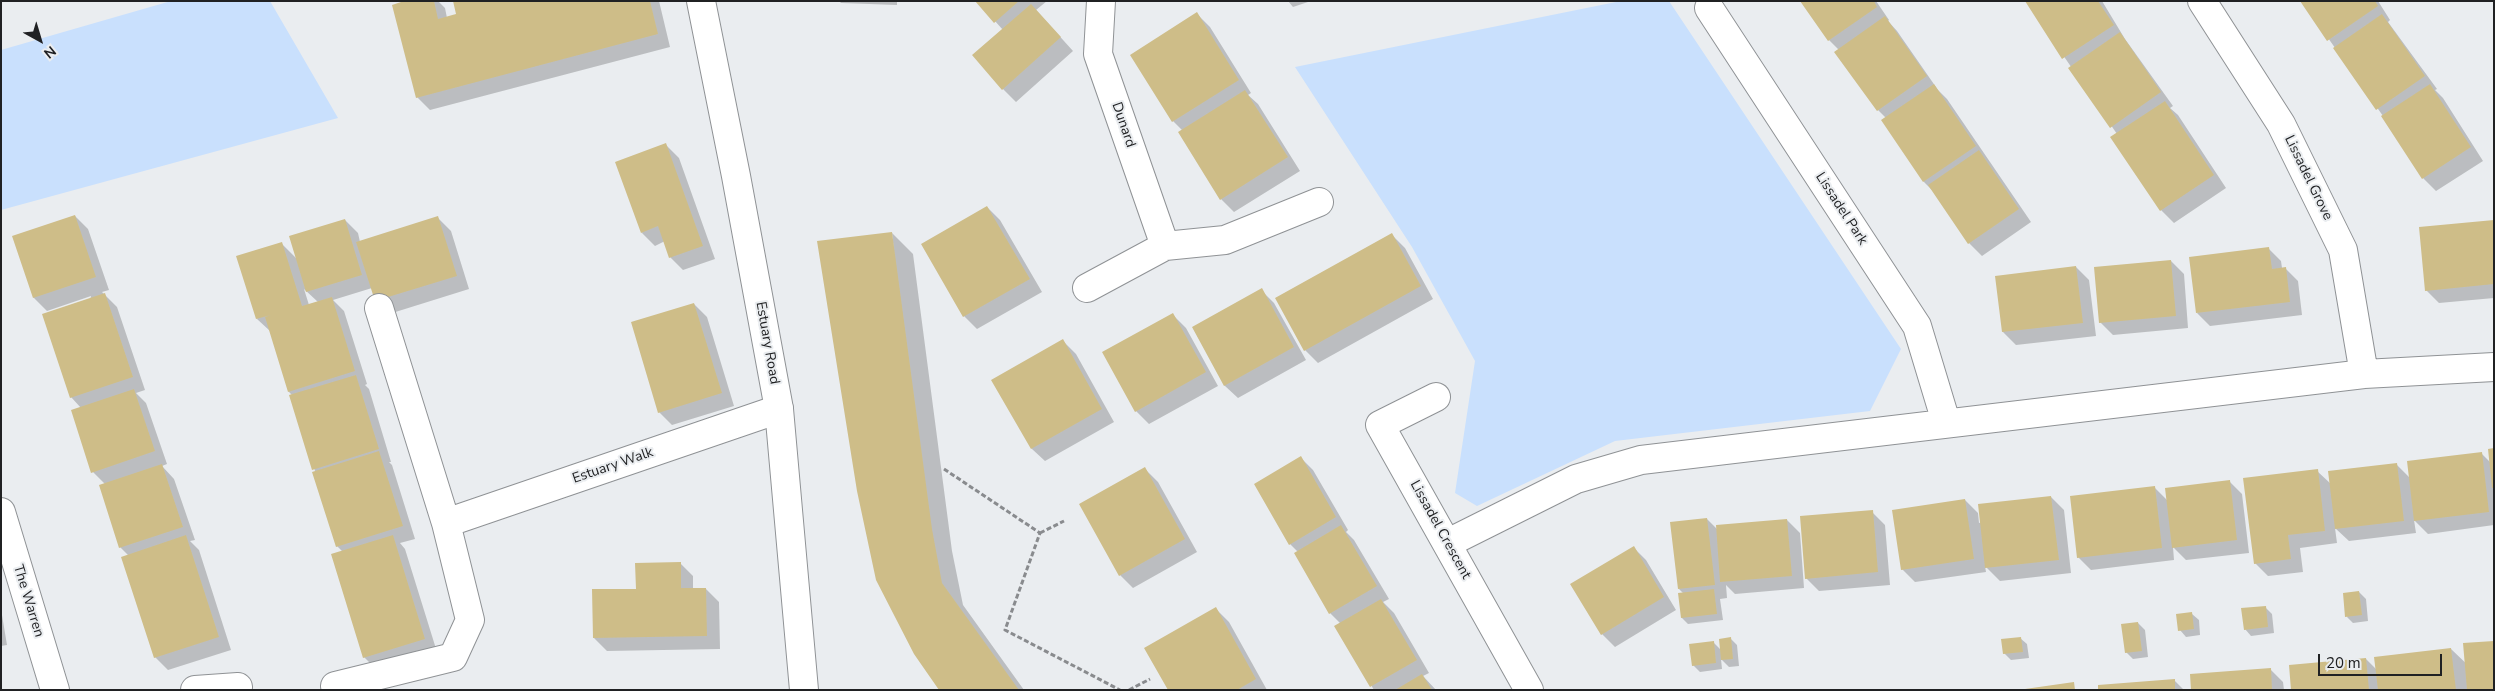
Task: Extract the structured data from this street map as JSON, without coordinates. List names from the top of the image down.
{
  "streets": {
    "street": [
      "Dunard",
      "Lissadel Grove",
      "Lissadel Park",
      "Estuary Road",
      "Estuary Walk",
      "Lissadel Crescent",
      "The Warren"
    ]
  },
  "crossings": [
    ["Estuary Road", "Estuary Walk"]
  ],
  "scale_bar": "20 m",
  "north": "bottom right"
}
